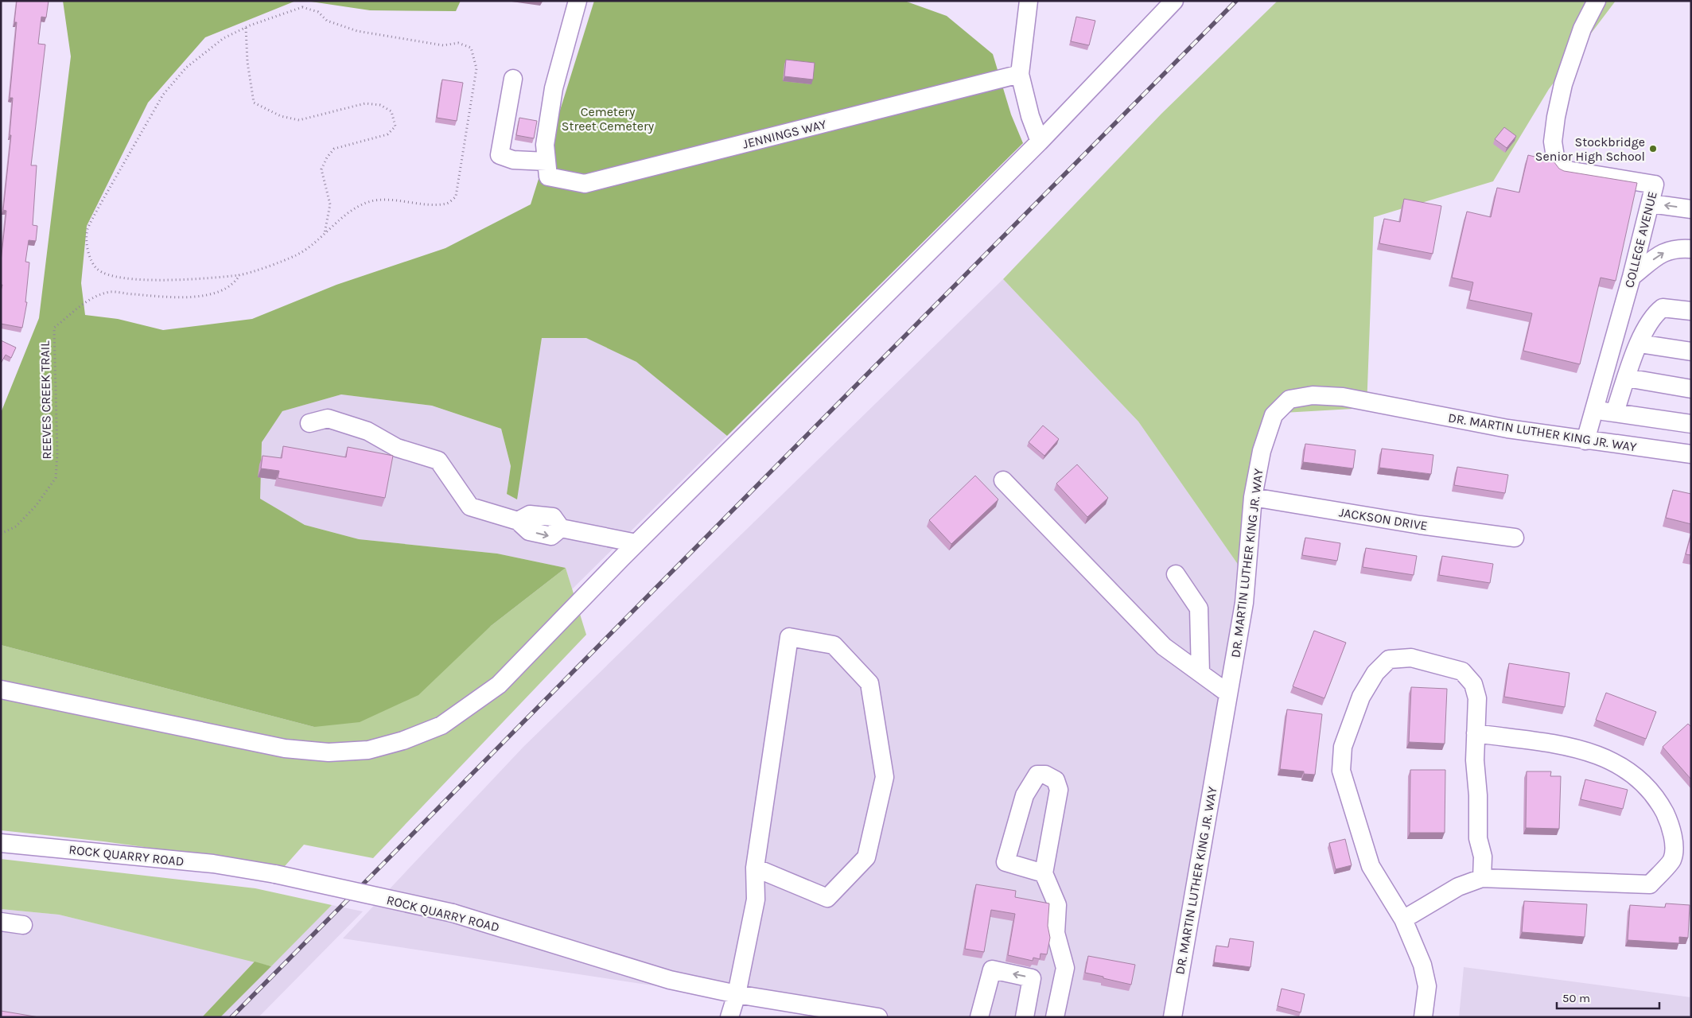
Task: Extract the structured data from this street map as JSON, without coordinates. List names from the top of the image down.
{
  "streets": {
    "street": [
      "JENNINGS WAY",
      "COLLEGE AVENUE",
      "DR. MARTIN LUTHER KING JR. WAY",
      "JACKSON DRIVE",
      "ROCK QUARRY ROAD"
    ],
    "path": ["REEVES CREEK TRAIL"]
  },
  "crossings": [
    ["COLLEGE AVENUE", "DR. MARTIN LUTHER KING JR. WAY"],
    ["DR. MARTIN LUTHER KING JR. WAY", "JACKSON DRIVE"]
  ],
  "parks": ["Cemetery Street Cemetery"],
  "places": ["Stockbridge Senior High School"],
  "scale_bar": "50 m"
}
